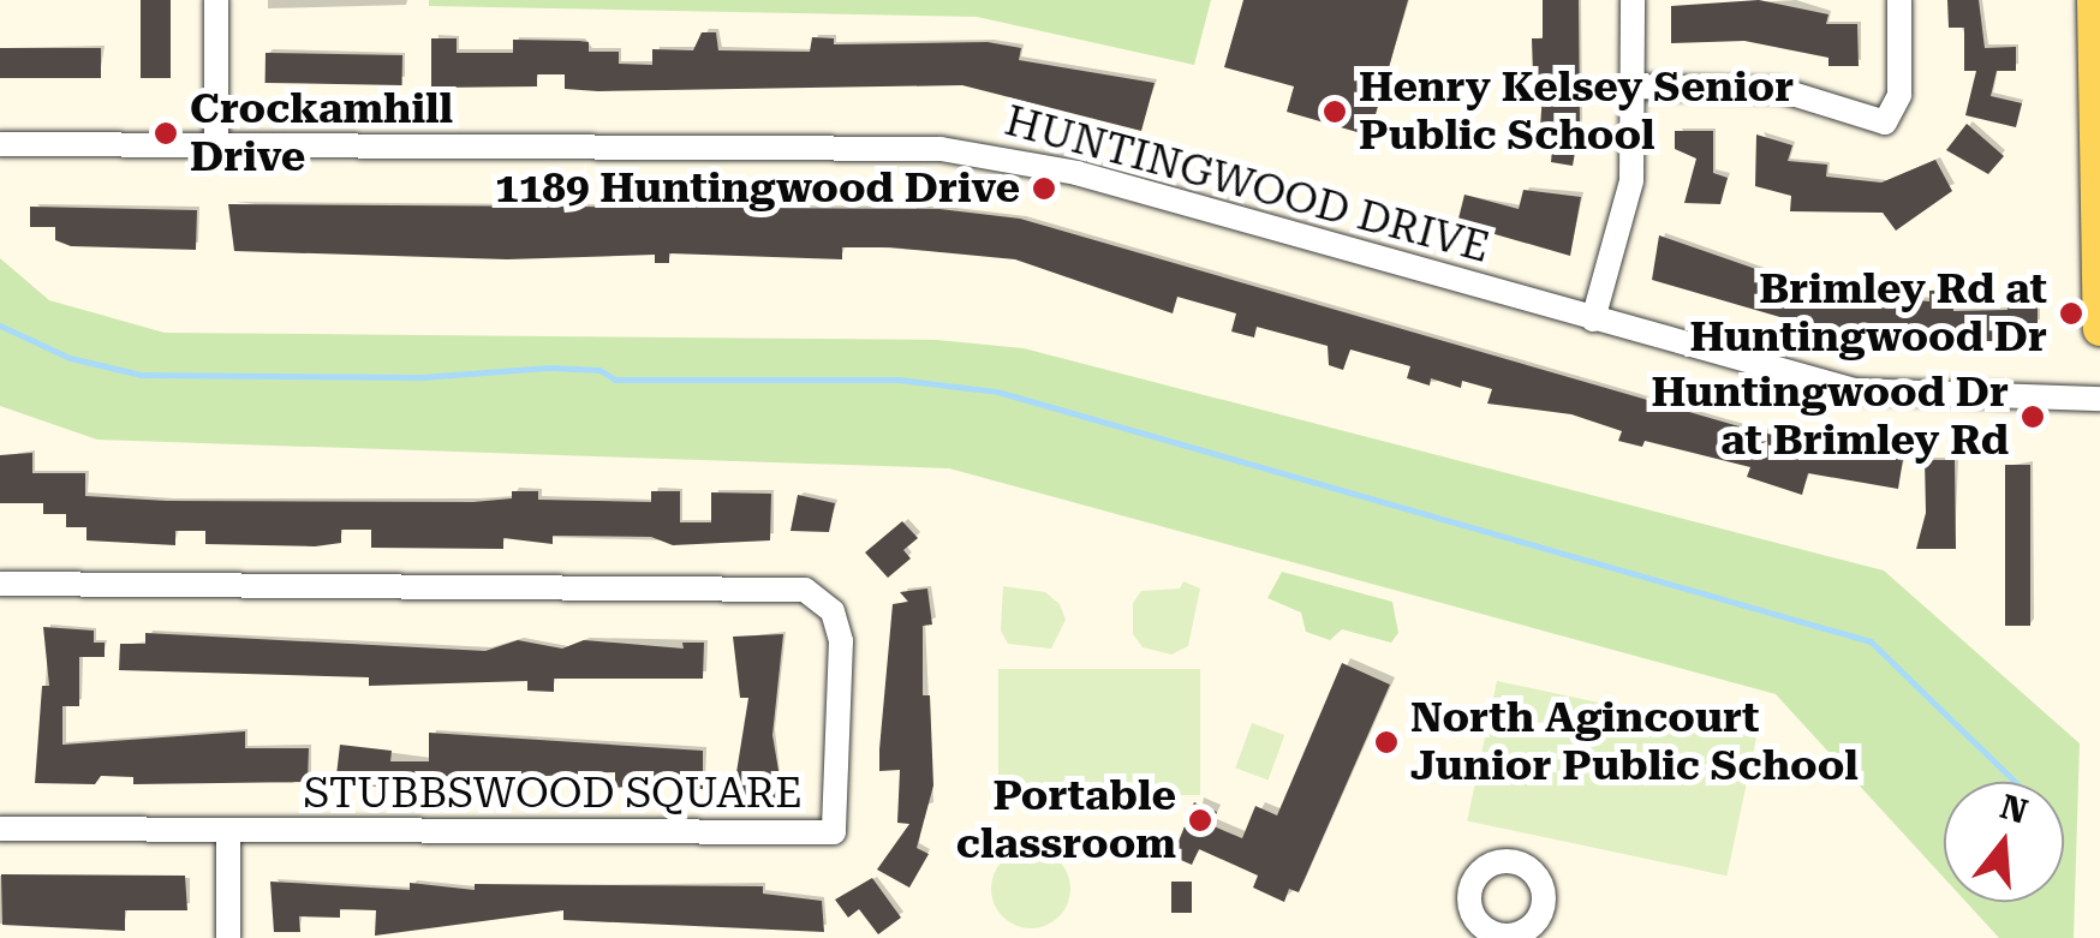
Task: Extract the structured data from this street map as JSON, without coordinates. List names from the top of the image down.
{
  "streets": {
    "street": ["HUNTINGWOOD DRIVE", "STUBBSWOOD SQUARE"]
  },
  "places": [
    "Henry Kelsey Senior Public School",
    "Crockamhill Drive",
    "1189 Huntingwood Drive",
    "Brimley Rd at Huntingwood Dr",
    "Huntingwood Dr at Brimley Rd",
    "North Agincourt Junior Public School",
    "Portable classroom"
  ],
  "north": "top"
}
